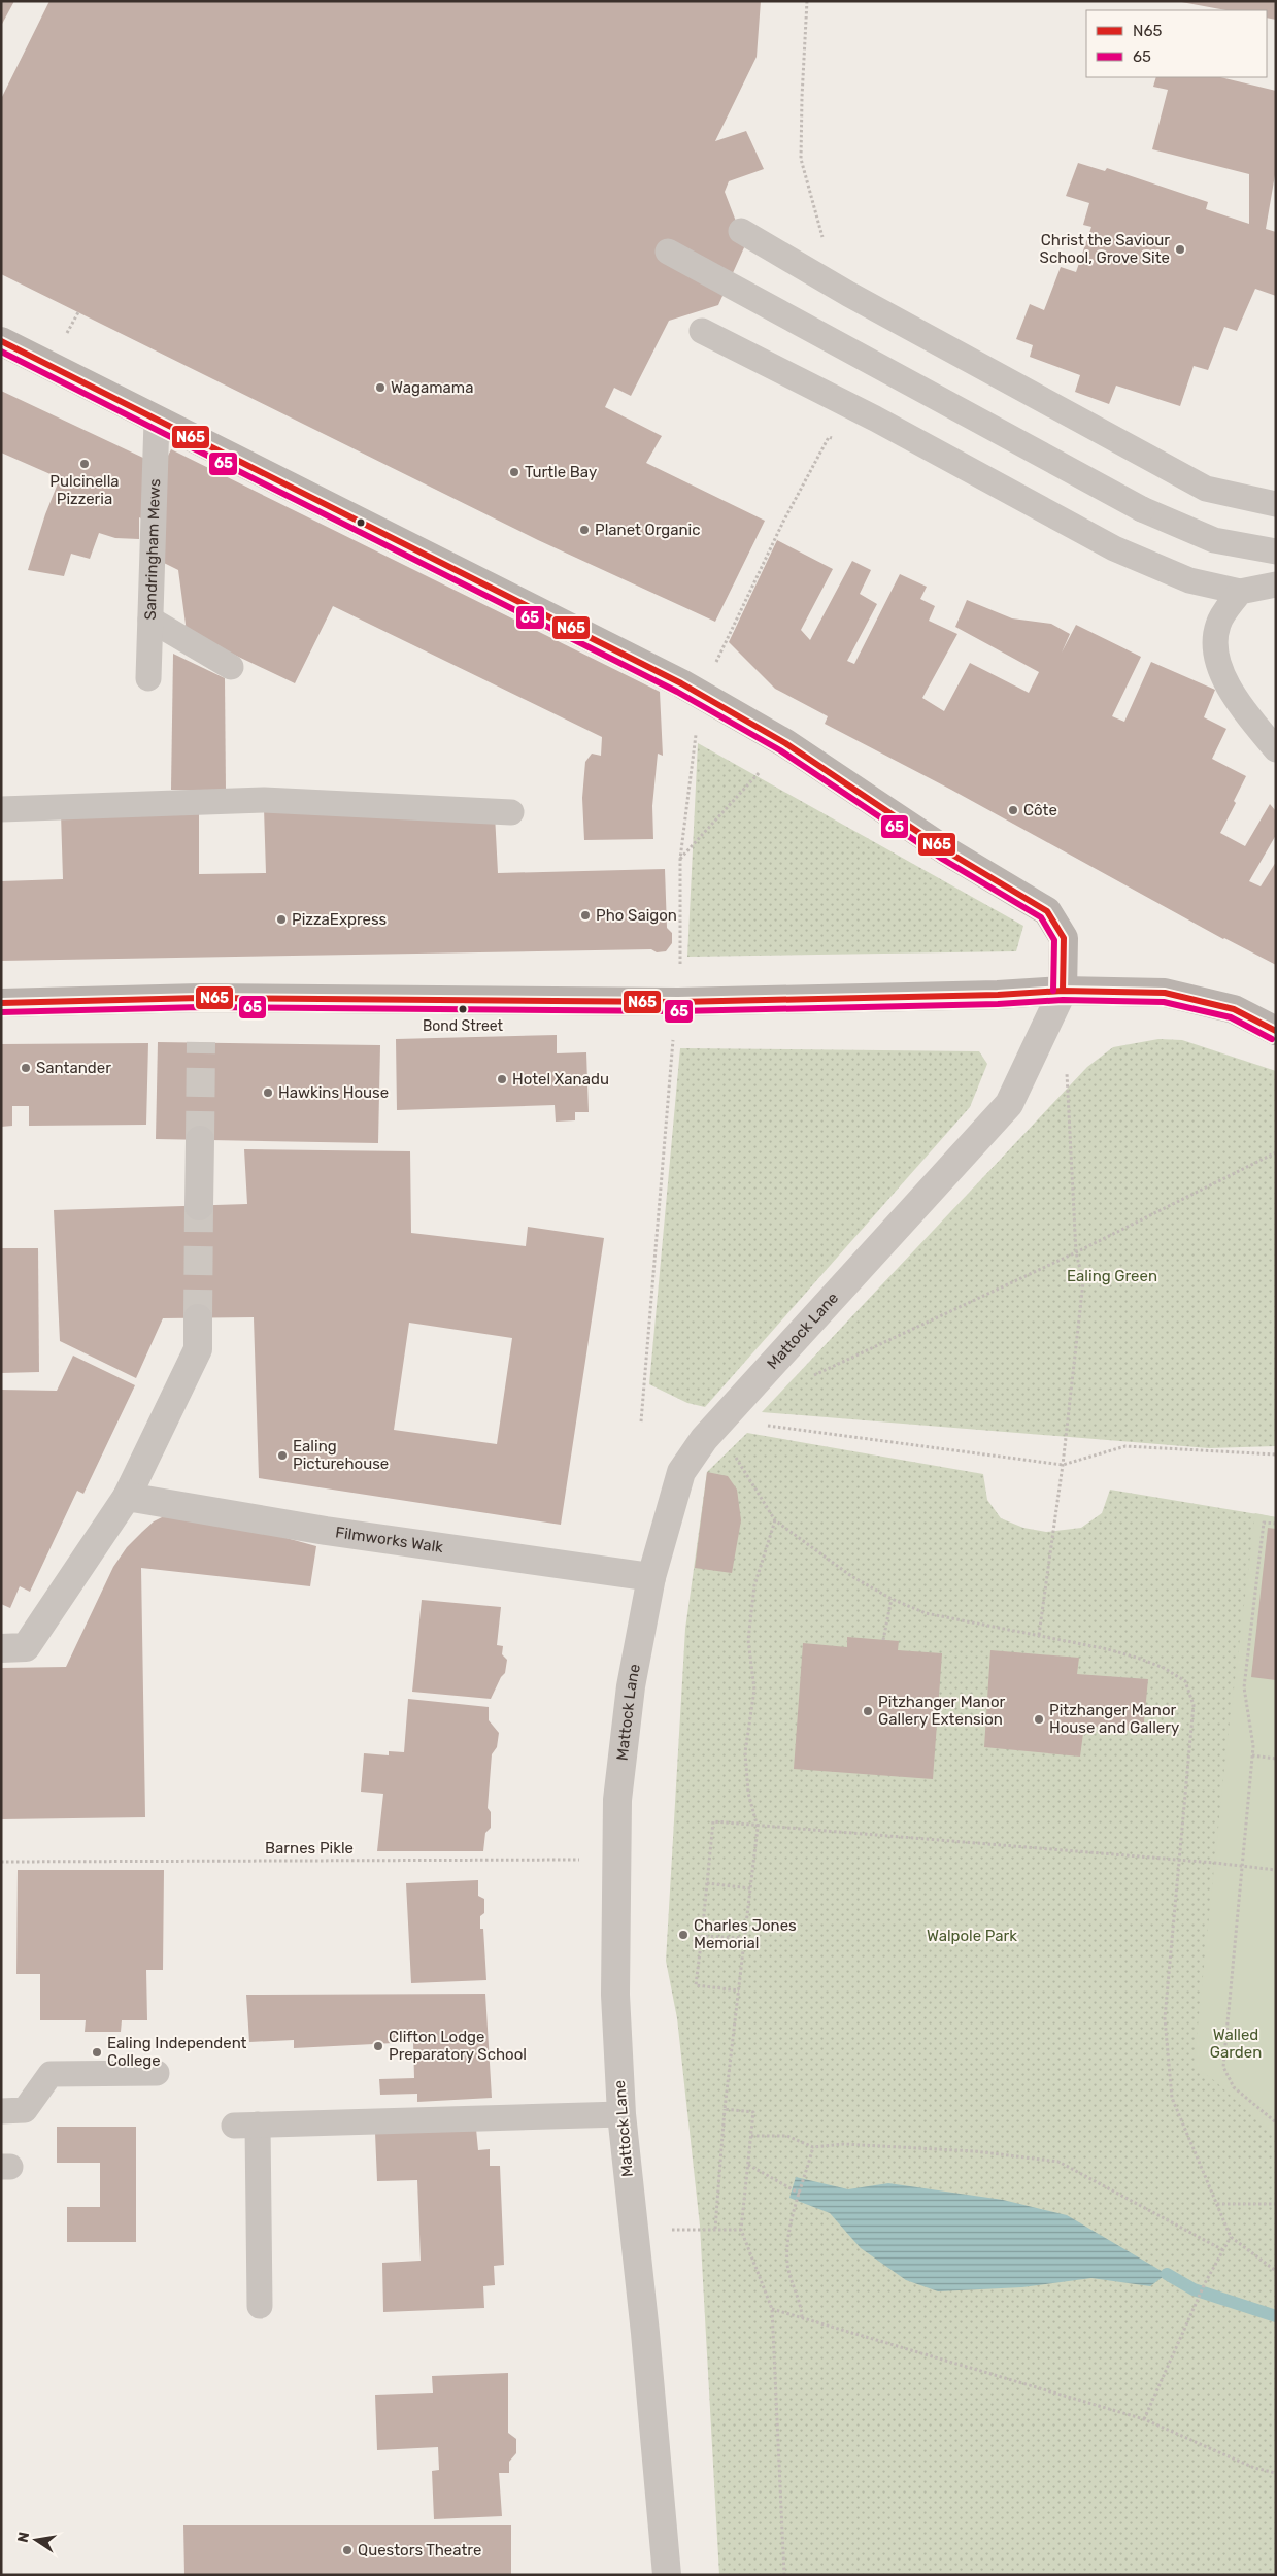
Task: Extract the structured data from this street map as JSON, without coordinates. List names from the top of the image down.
{
  "streets": {
    "street": ["Mattock Lane", "Filmworks Walk"],
    "lane": ["Sandringham Mews"],
    "path": ["Barnes Pikle"]
  },
  "crossings": [
    ["Mattock Lane", "Filmworks Walk"],
    ["Mattock Lane", "Barnes Pikle"]
  ],
  "parks": ["Ealing Green", "Walpole Park", "Walled Garden"],
  "places": [
    "Christ the Saviour School, Grove Site",
    "Wagamama",
    "Pulcinella Pizzeria",
    "Turtle Bay",
    "Planet Organic",
    "Côte",
    "Pho Saigon",
    "PizzaExpress",
    "Bond Street",
    "Santander",
    "Hotel Xanadu",
    "Hawkins House",
    "Ealing Picturehouse",
    "Pitzhanger Manor Gallery Extension",
    "Pitzhanger Manor House and Gallery",
    "Charles Jones Memorial",
    "Clifton Lodge Preparatory School",
    "Ealing Independent College",
    "Questors Theatre"
  ],
  "lines": ["transit line N65", "transit line 65"],
  "legend": ["N65", "65"],
  "north": "left"
}
